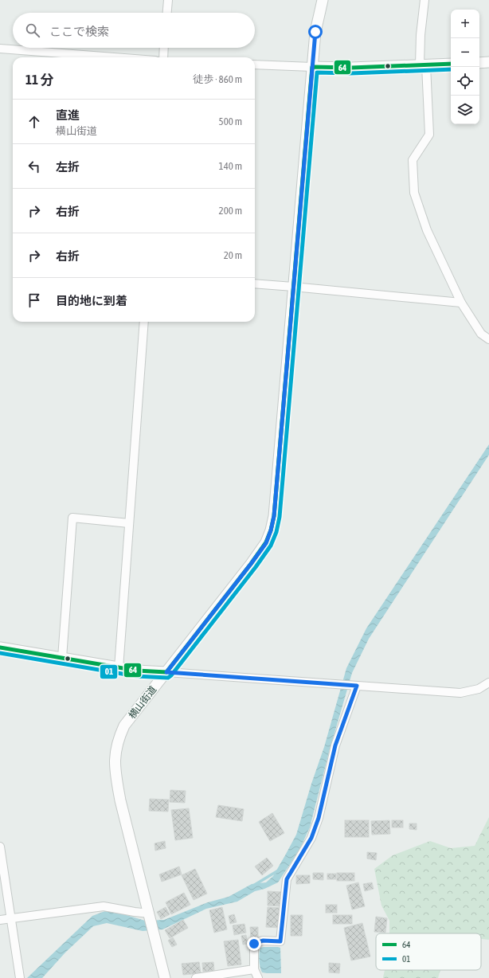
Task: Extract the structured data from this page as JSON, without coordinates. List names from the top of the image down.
{
  "streets": {
    "street": ["横山街道"]
  },
  "lines": ["transit line 64", "transit line 01"],
  "legend": ["64", "01"],
  "page": {
    "map_buttons": ["+", "−"],
    "search": "ここで検索",
    "heading": ["11 分", "徒歩 · 860 m"],
    "list": [
      ["直進", "横山街道", "500 m"],
      ["左折", "140 m"],
      ["右折", "200 m"],
      ["右折", "20 m"],
      "目的地に到着"
    ]
  }
}
